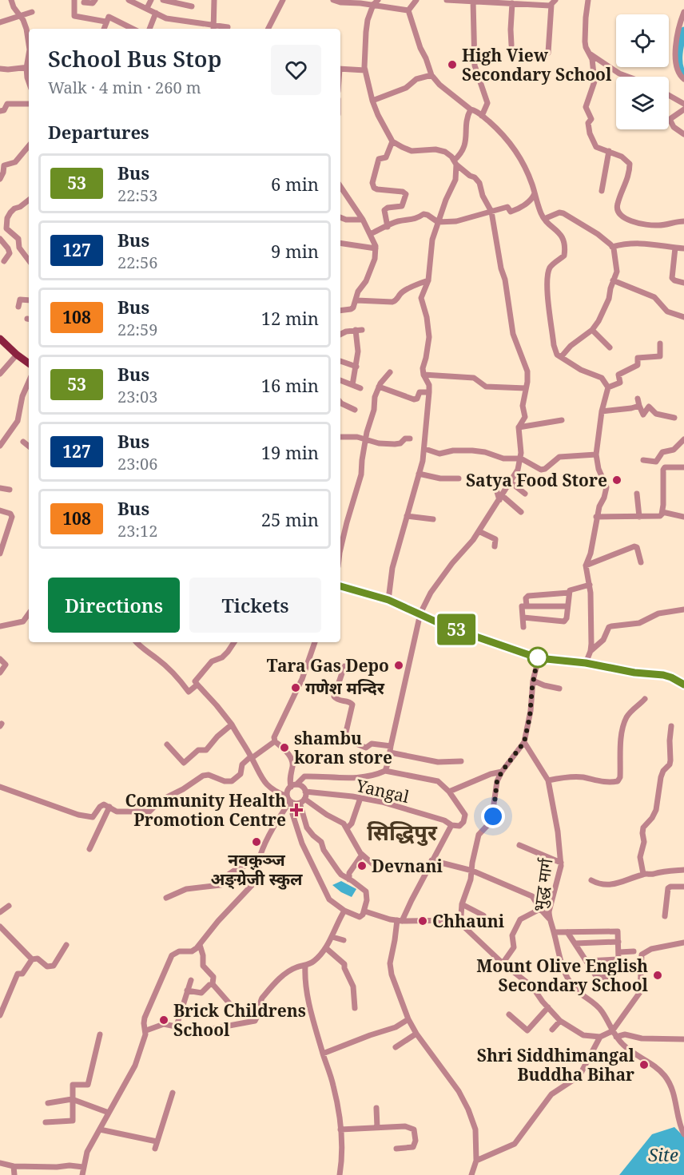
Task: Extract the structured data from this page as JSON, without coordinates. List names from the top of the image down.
{
  "streets": {
    "street": ["Yangal", "भुद्ध मार्ग"]
  },
  "districts": ["सिद्धिपुर"],
  "water": ["Site"],
  "places": {
    "other": [
      "High View Secondary School",
      "Satya Food Store",
      "Tara Gas Depo",
      "गणेश मन्दिर",
      "shambu koran store",
      "नवकुञ्ज अङ्‍ग्रेजी स्कुल",
      "Devnani",
      "Chhauni",
      "Mount Olive English Secondary School",
      "Brick Childrens School",
      "Shri Siddhimangal Buddha Bihar"
    ],
    "health": ["Community Health Promotion Centre"]
  },
  "lines": ["bus line 53"],
  "page": {
    "on_map": "53",
    "heading": [
      ["School Bus Stop", "Walk · 4 min · 260 m"],
      "Departures"
    ],
    "list": [
      {
        "mark": "53",
        "name": "Bus",
        "note": "22:53",
        "value": "6 min"
      },
      {
        "mark": "127",
        "name": "Bus",
        "note": "22:56",
        "value": "9 min"
      },
      {
        "mark": "108",
        "name": "Bus",
        "note": "22:59",
        "value": "12 min"
      },
      {
        "mark": "53",
        "name": "Bus",
        "note": "23:03",
        "value": "16 min"
      },
      {
        "mark": "127",
        "name": "Bus",
        "note": "23:06",
        "value": "19 min"
      },
      {
        "mark": "108",
        "name": "Bus",
        "note": "23:12",
        "value": "25 min"
      }
    ],
    "buttons": ["Directions", "Tickets"]
  }
}
